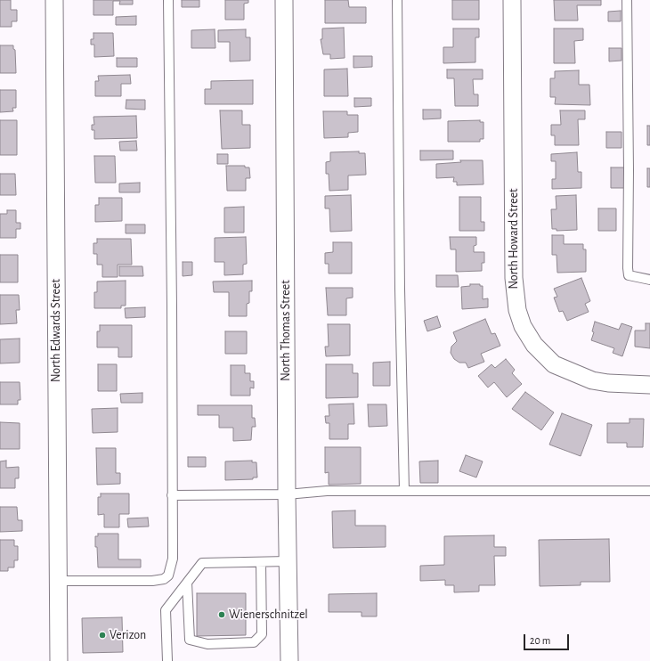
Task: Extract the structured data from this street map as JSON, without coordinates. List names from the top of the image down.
{
  "streets": {
    "street": ["North Howard Street", "North Edwards Street", "North Thomas Street"]
  },
  "places": ["Wienerschnitzel", "Verizon"],
  "scale_bar": "20 m"
}
